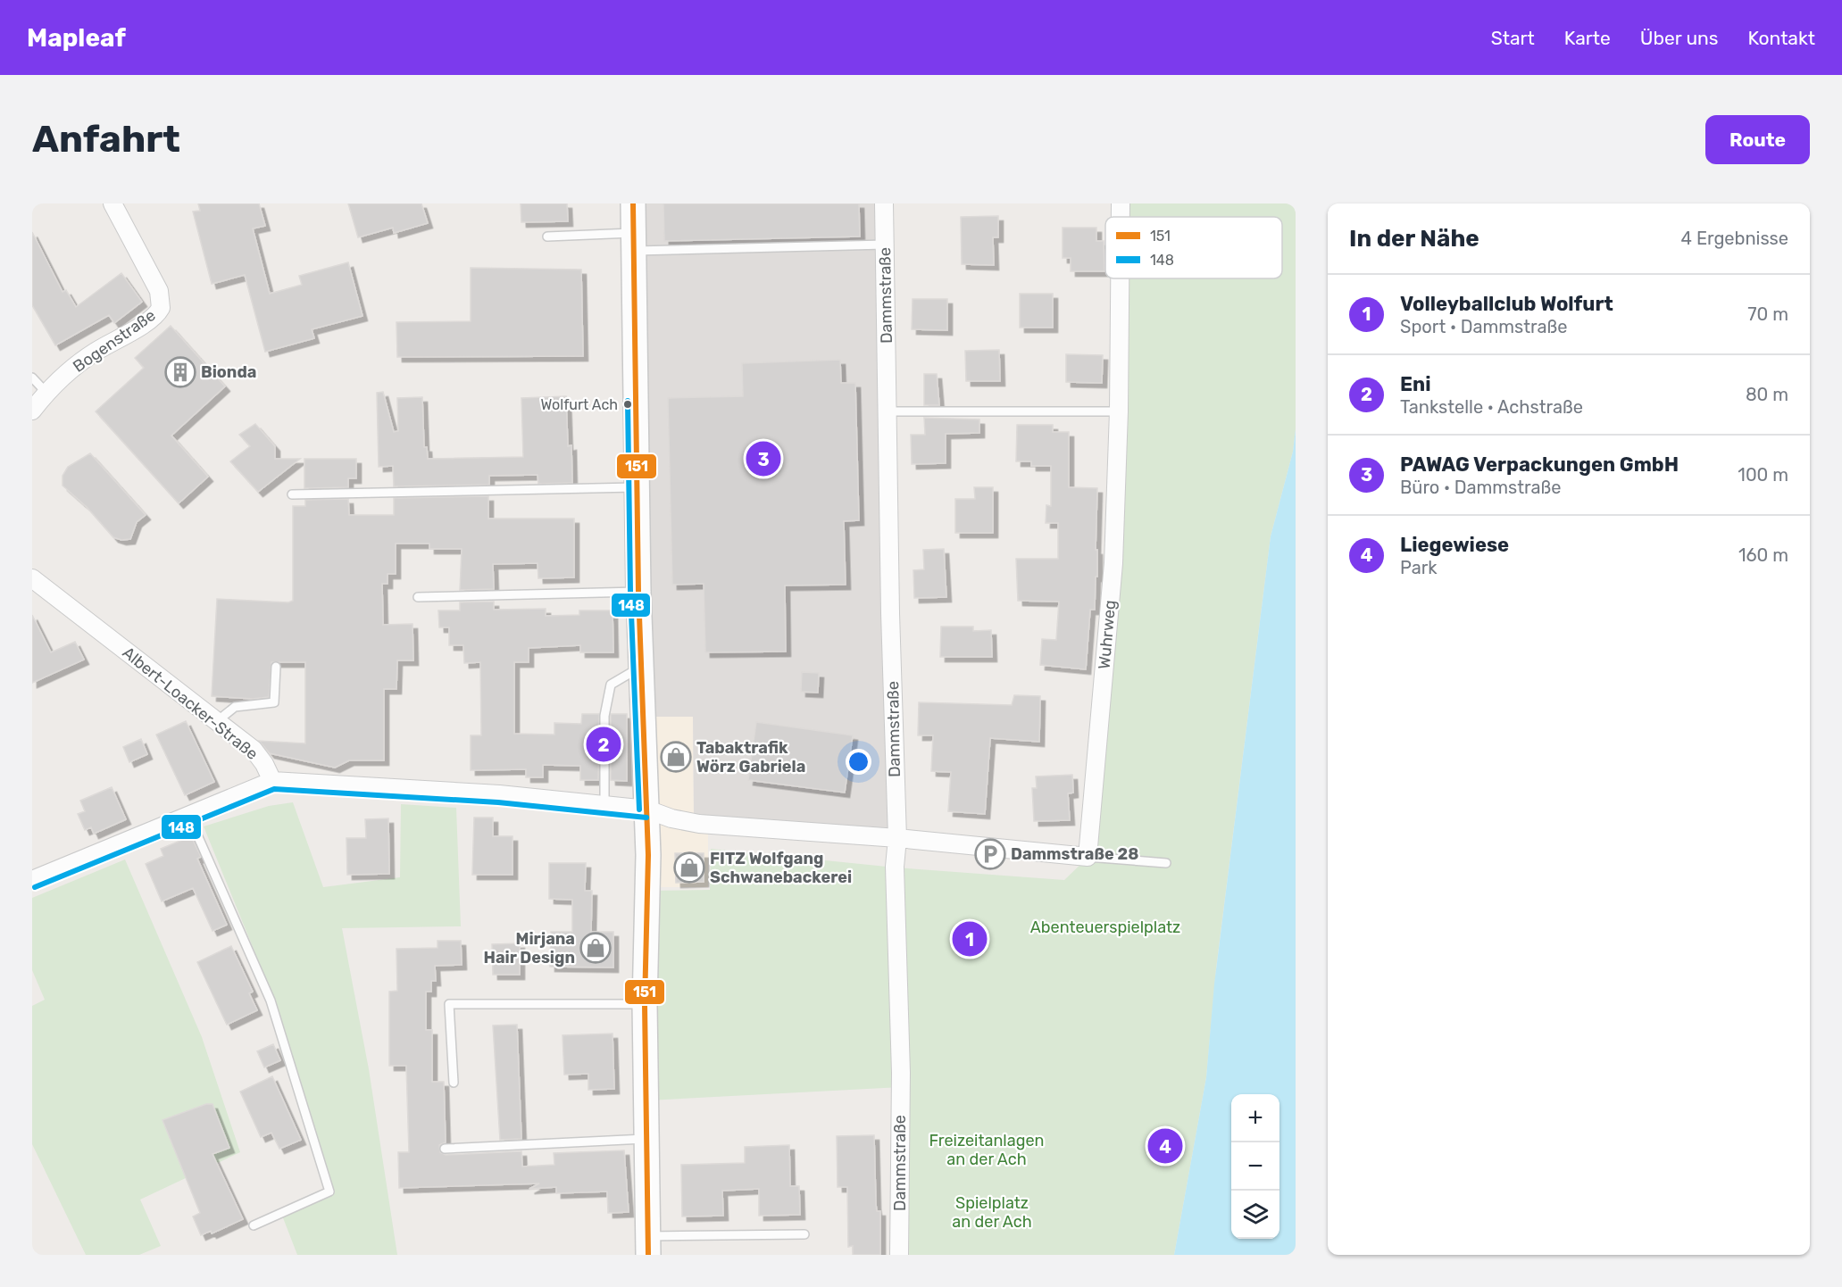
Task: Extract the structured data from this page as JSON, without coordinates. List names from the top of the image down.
{
  "streets": {
    "street": [
      "Dammstraße",
      "Bogenstraße",
      "Wuhrweg",
      "Albert-Loacker-Straße"
    ]
  },
  "parks": ["Abenteuerspielplatz", "Freizeitanlagen an der Ach", "Spielplatz an der Ach"],
  "places": {
    "building": ["Bionda"],
    "other": ["Wolfurt Ach"],
    "shop": ["Tabaktrafik Wörz Gabriela", "FITZ Wolfgang Schwanebackerei", "Mirjana Hair Design"],
    "parking": ["Dammstraße 28"]
  },
  "lines": ["transit line 151", "transit line 148"],
  "legend": ["151", "148"],
  "page": {
    "header": "Mapleaf",
    "nav": [
      "Start",
      "Karte",
      "Über uns",
      "Kontakt"
    ],
    "buttons": "Route",
    "title": "Anfahrt",
    "heading": ["In der Nähe", "4 Ergebnisse"],
    "list": [
      {
        "mark": "1",
        "name": "Volleyballclub Wolfurt",
        "note": "Sport · Dammstraße",
        "value": "70 m"
      },
      {
        "mark": "2",
        "name": "Eni",
        "note": "Tankstelle · Achstraße",
        "value": "80 m"
      },
      {
        "mark": "3",
        "name": "PAWAG Verpackungen GmbH",
        "note": "Büro · Dammstraße",
        "value": "100 m"
      },
      {
        "mark": "4",
        "name": "Liegewiese",
        "note": "Park",
        "value": "160 m"
      }
    ],
    "pins": [
      "3",
      "2",
      "1",
      "4"
    ],
    "map_buttons": ["+", "−"]
  }
}
